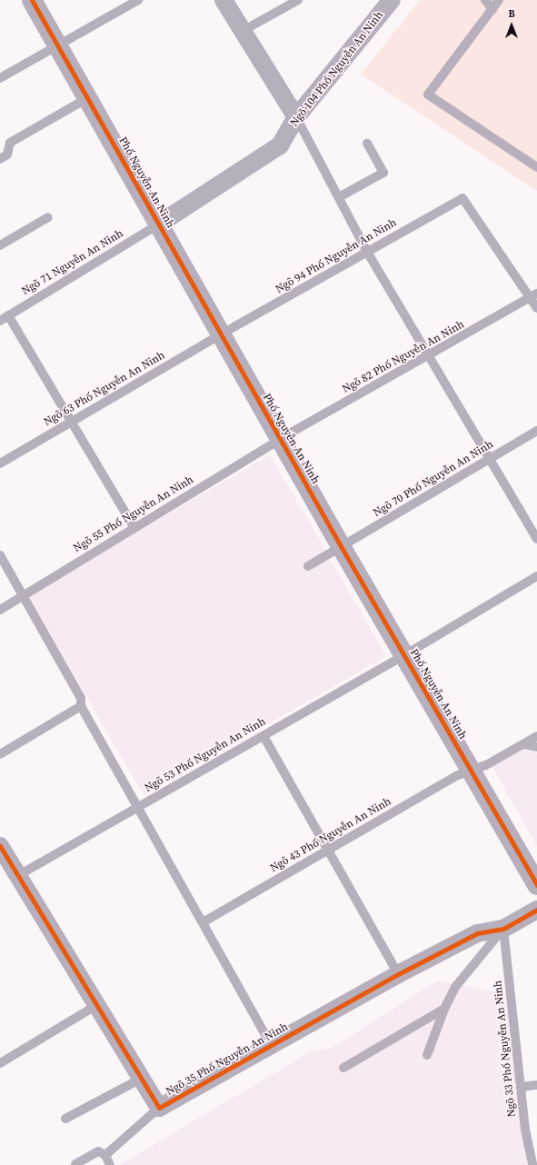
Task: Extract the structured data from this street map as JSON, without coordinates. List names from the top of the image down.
{
  "streets": {
    "street": ["Ngõ 104 Phố Nguyễn An Ninh", "Phố Nguyễn An Ninh", "Ngõ 35 Phố Nguyễn An Ninh"],
    "lane": [
      "Ngõ 94 Phố Nguyễn An Ninh",
      "Ngõ 71 Nguyễn An Ninh",
      "Ngõ 82 Phố Nguyễn An Ninh",
      "Ngõ 63 Phố Nguyễn An Ninh",
      "Ngõ 70 Phố Nguyễn An Ninh",
      "Ngõ 55 Phố Nguyễn An Ninh",
      "Ngõ 53 Phố Nguyễn An Ninh",
      "Ngõ 43 Phố Nguyễn An Ninh",
      "Ngõ 33 Phố Nguyễn An Ninh"
    ]
  },
  "crossings": [
    ["Ngõ 104 Phố Nguyễn An Ninh", "Phố Nguyễn An Ninh"],
    ["Ngõ 104 Phố Nguyễn An Ninh", "Ngõ 71 Nguyễn An Ninh"],
    ["Phố Nguyễn An Ninh", "Ngõ 94 Phố Nguyễn An Ninh"],
    ["Phố Nguyễn An Ninh", "Ngõ 71 Nguyễn An Ninh"],
    ["Phố Nguyễn An Ninh", "Ngõ 82 Phố Nguyễn An Ninh"],
    ["Phố Nguyễn An Ninh", "Ngõ 63 Phố Nguyễn An Ninh"],
    ["Phố Nguyễn An Ninh", "Ngõ 70 Phố Nguyễn An Ninh"],
    ["Phố Nguyễn An Ninh", "Ngõ 55 Phố Nguyễn An Ninh"],
    ["Phố Nguyễn An Ninh", "Ngõ 53 Phố Nguyễn An Ninh"],
    ["Phố Nguyễn An Ninh", "Ngõ 43 Phố Nguyễn An Ninh"],
    ["Ngõ 94 Phố Nguyễn An Ninh", "Ngõ 82 Phố Nguyễn An Ninh"],
    ["Ngõ 94 Phố Nguyễn An Ninh", "Ngõ 63 Phố Nguyễn An Ninh"],
    ["Ngõ 82 Phố Nguyễn An Ninh", "Ngõ 55 Phố Nguyễn An Ninh"],
    ["Ngõ 53 Phố Nguyễn An Ninh", "Ngõ 35 Phố Nguyễn An Ninh"],
    ["Ngõ 33 Phố Nguyễn An Ninh", "Ngõ 35 Phố Nguyễn An Ninh"]
  ],
  "north": "top"
}
